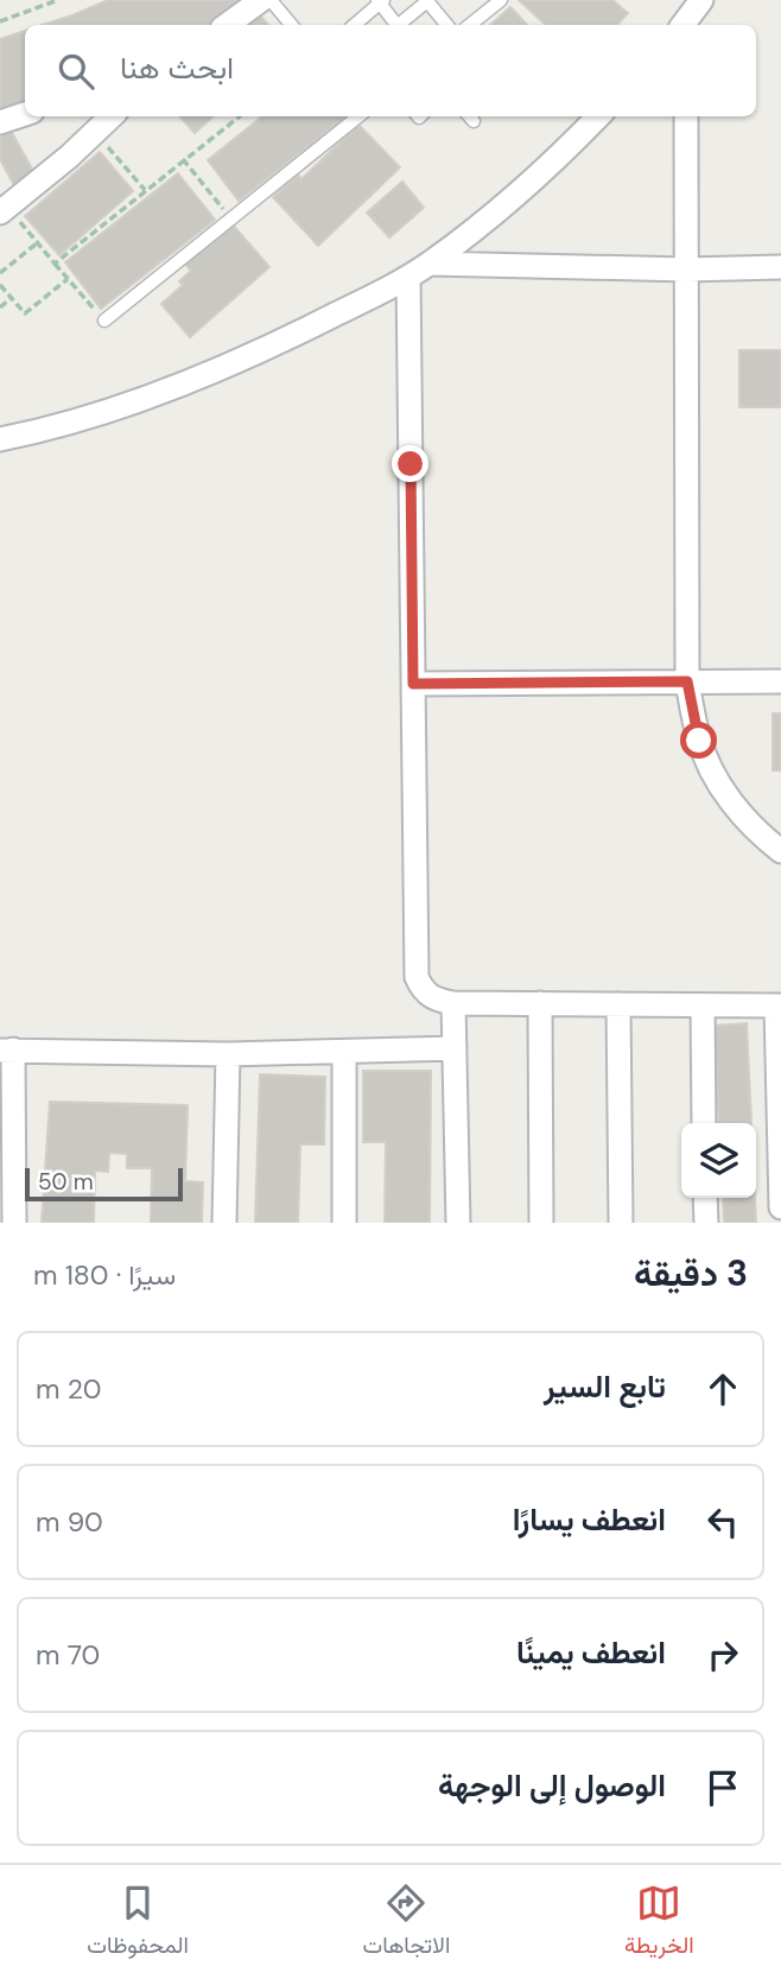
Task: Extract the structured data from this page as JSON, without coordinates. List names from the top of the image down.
{
  "scale_bar": "50 m",
  "page": {
    "search": "ابحث هنا",
    "scale": "50 m",
    "heading": ["3 دقيقة", "سيرًا · 180 m"],
    "list": [
      ["تابع السير", "20 m"],
      ["انعطف يسارًا", "90 m"],
      ["انعطف يمينًا", "70 m"],
      "الوصول إلى الوجهة"
    ],
    "nav": ["الخريطة", "الاتجاهات", "المحفوظات"]
  }
}
